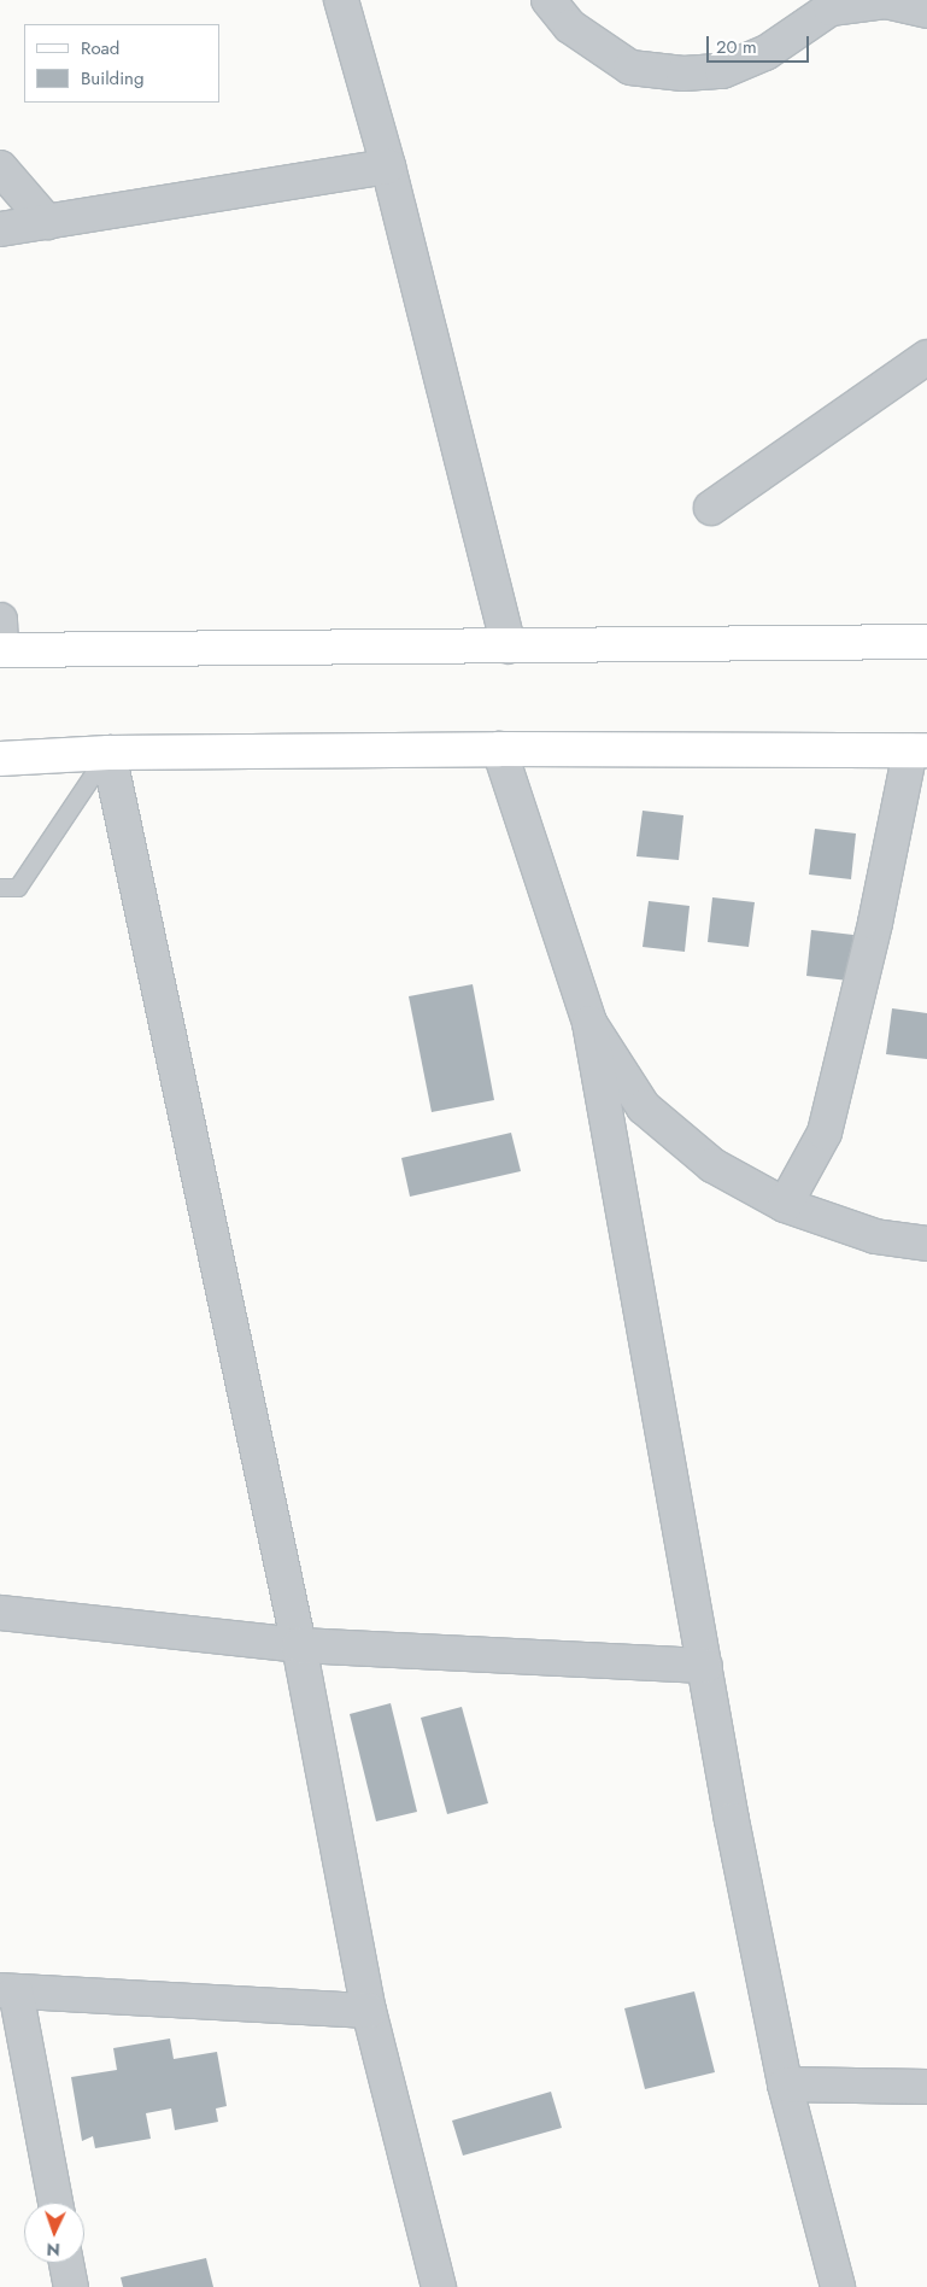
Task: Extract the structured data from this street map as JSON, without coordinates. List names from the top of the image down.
{
  "legend": ["Road", "Building"],
  "scale_bar": "20 m",
  "north": "bottom"
}
